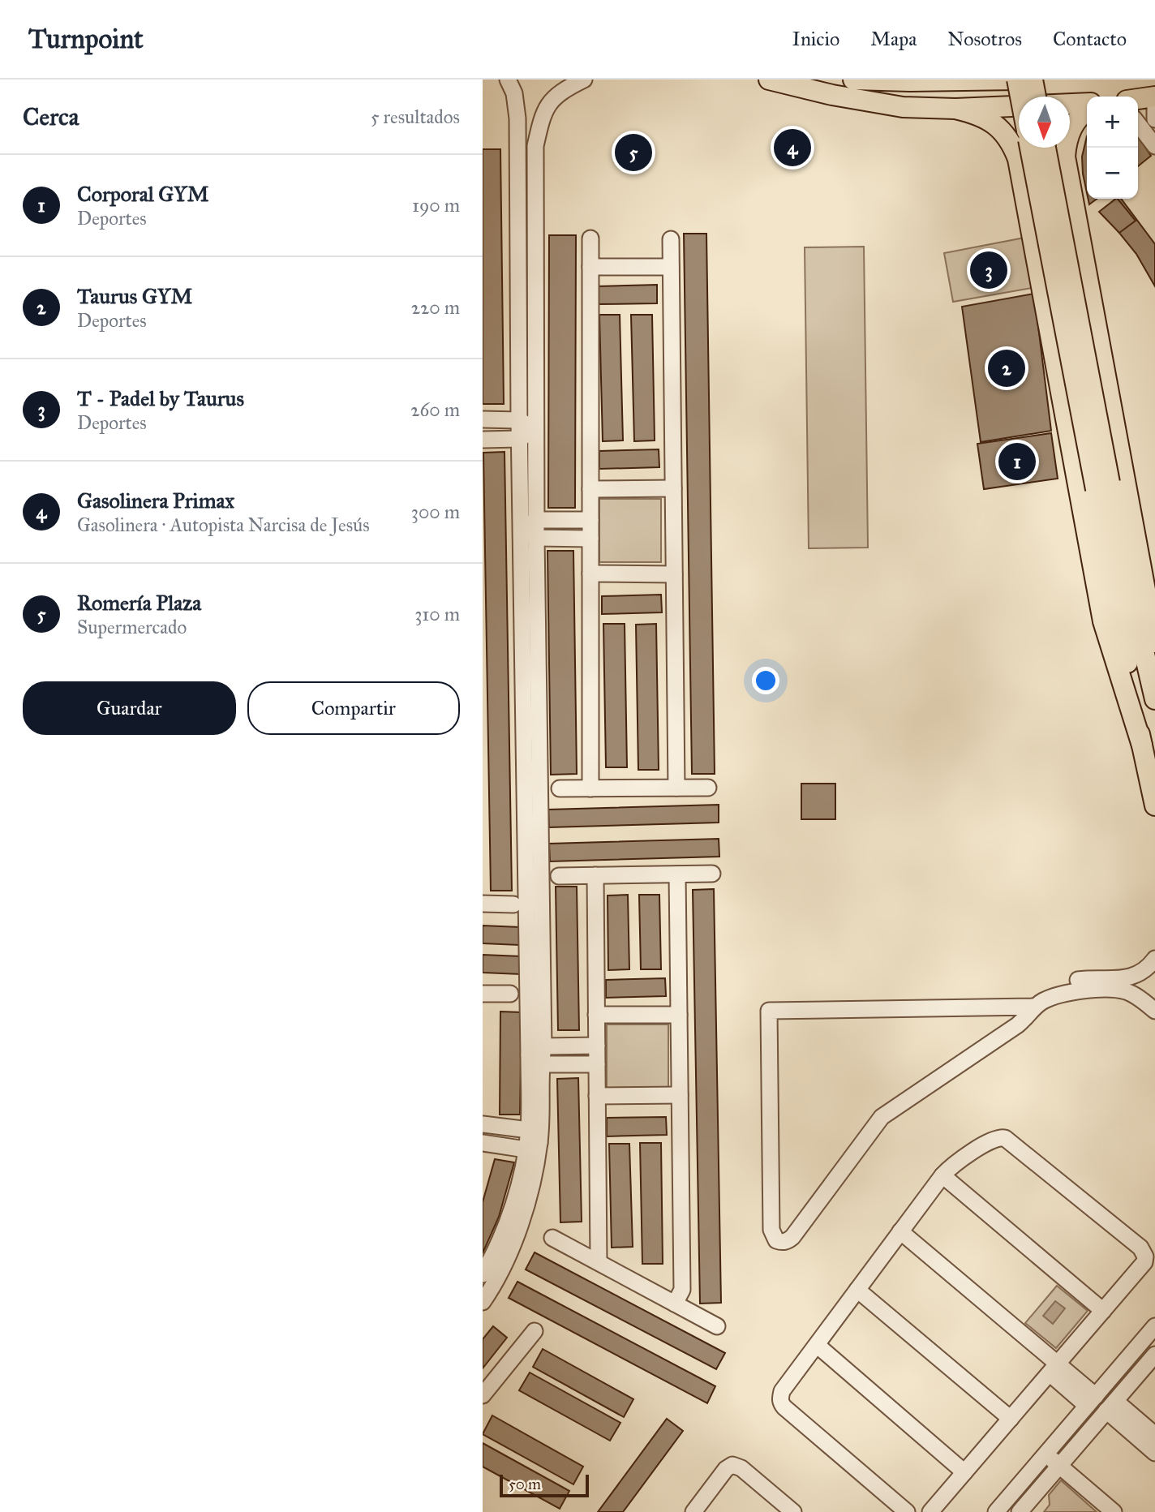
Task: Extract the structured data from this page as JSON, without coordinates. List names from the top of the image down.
{
  "scale_bar": "50 m",
  "north": "bottom",
  "page": {
    "header": "Turnpoint",
    "nav": [
      "Inicio",
      "Mapa",
      "Nosotros",
      "Contacto"
    ],
    "heading": ["Cerca", "5 resultados"],
    "map_buttons": ["+", "−"],
    "pins": [
      "4",
      "5",
      "3",
      "2",
      "1"
    ],
    "list": [
      {
        "mark": "1",
        "name": "Corporal GYM",
        "note": "Deportes",
        "value": "190 m"
      },
      {
        "mark": "2",
        "name": "Taurus GYM",
        "note": "Deportes",
        "value": "220 m"
      },
      {
        "mark": "3",
        "name": "T - Padel by Taurus",
        "note": "Deportes",
        "value": "260 m"
      },
      {
        "mark": "4",
        "name": "Gasolinera Primax",
        "note": "Gasolinera · Autopista Narcisa de Jesús",
        "value": "300 m"
      },
      {
        "mark": "5",
        "name": "Romería Plaza",
        "note": "Supermercado",
        "value": "310 m"
      }
    ],
    "buttons": ["Guardar", "Compartir"],
    "scale": "50 m"
  }
}
